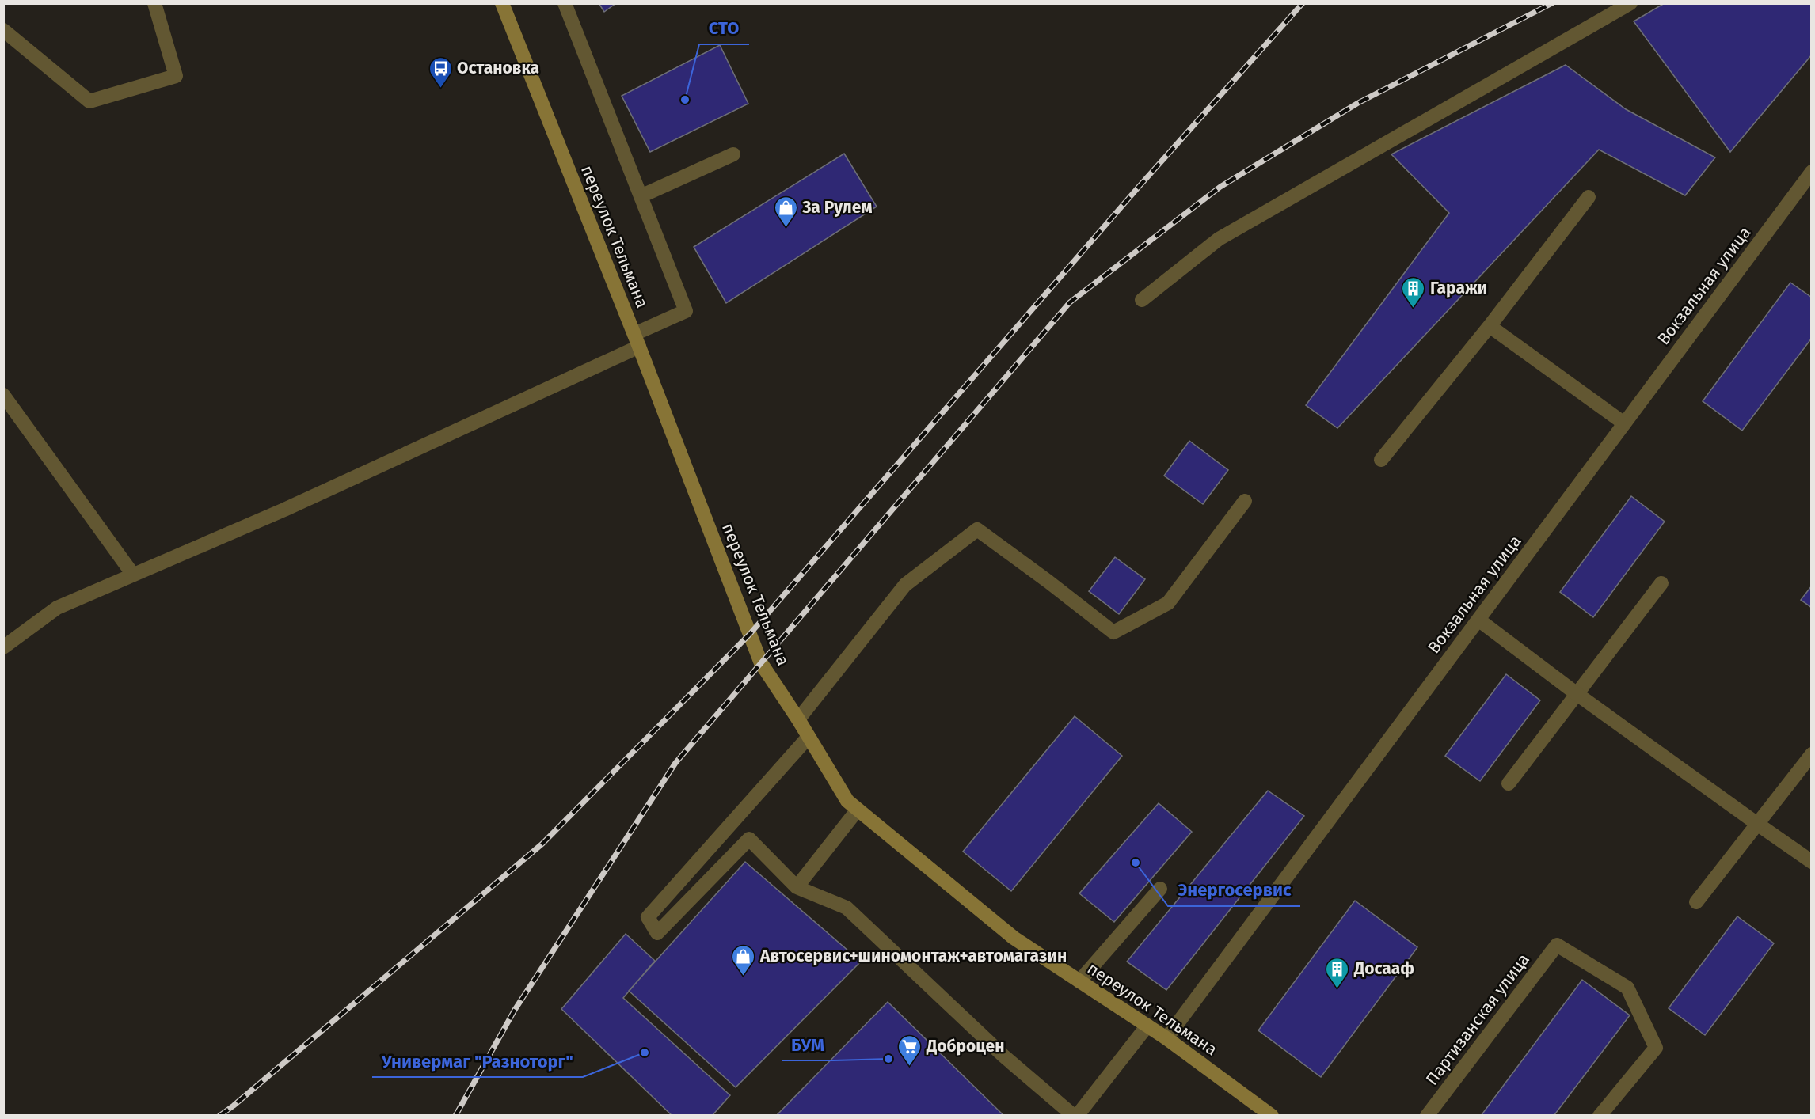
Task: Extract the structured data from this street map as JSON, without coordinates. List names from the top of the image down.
{
  "streets": {
    "street": ["переулок Тельмана", "Вокзальная улица", "Партизанская улица"]
  },
  "crossings": [
    ["переулок Тельмана", "Вокзальная улица"]
  ],
  "places": {
    "bus stop": ["Остановка"],
    "other": [
      "СТО",
      "Энергосервис",
      "Универмаг \"Разноторг\"",
      "БУМ"
    ],
    "shop": ["За Рулем", "Автосервис+шиномонтаж+автомагазин"],
    "building": ["Гаражи", "Досааф"],
    "supermarket": ["Доброцен"]
  }
}
